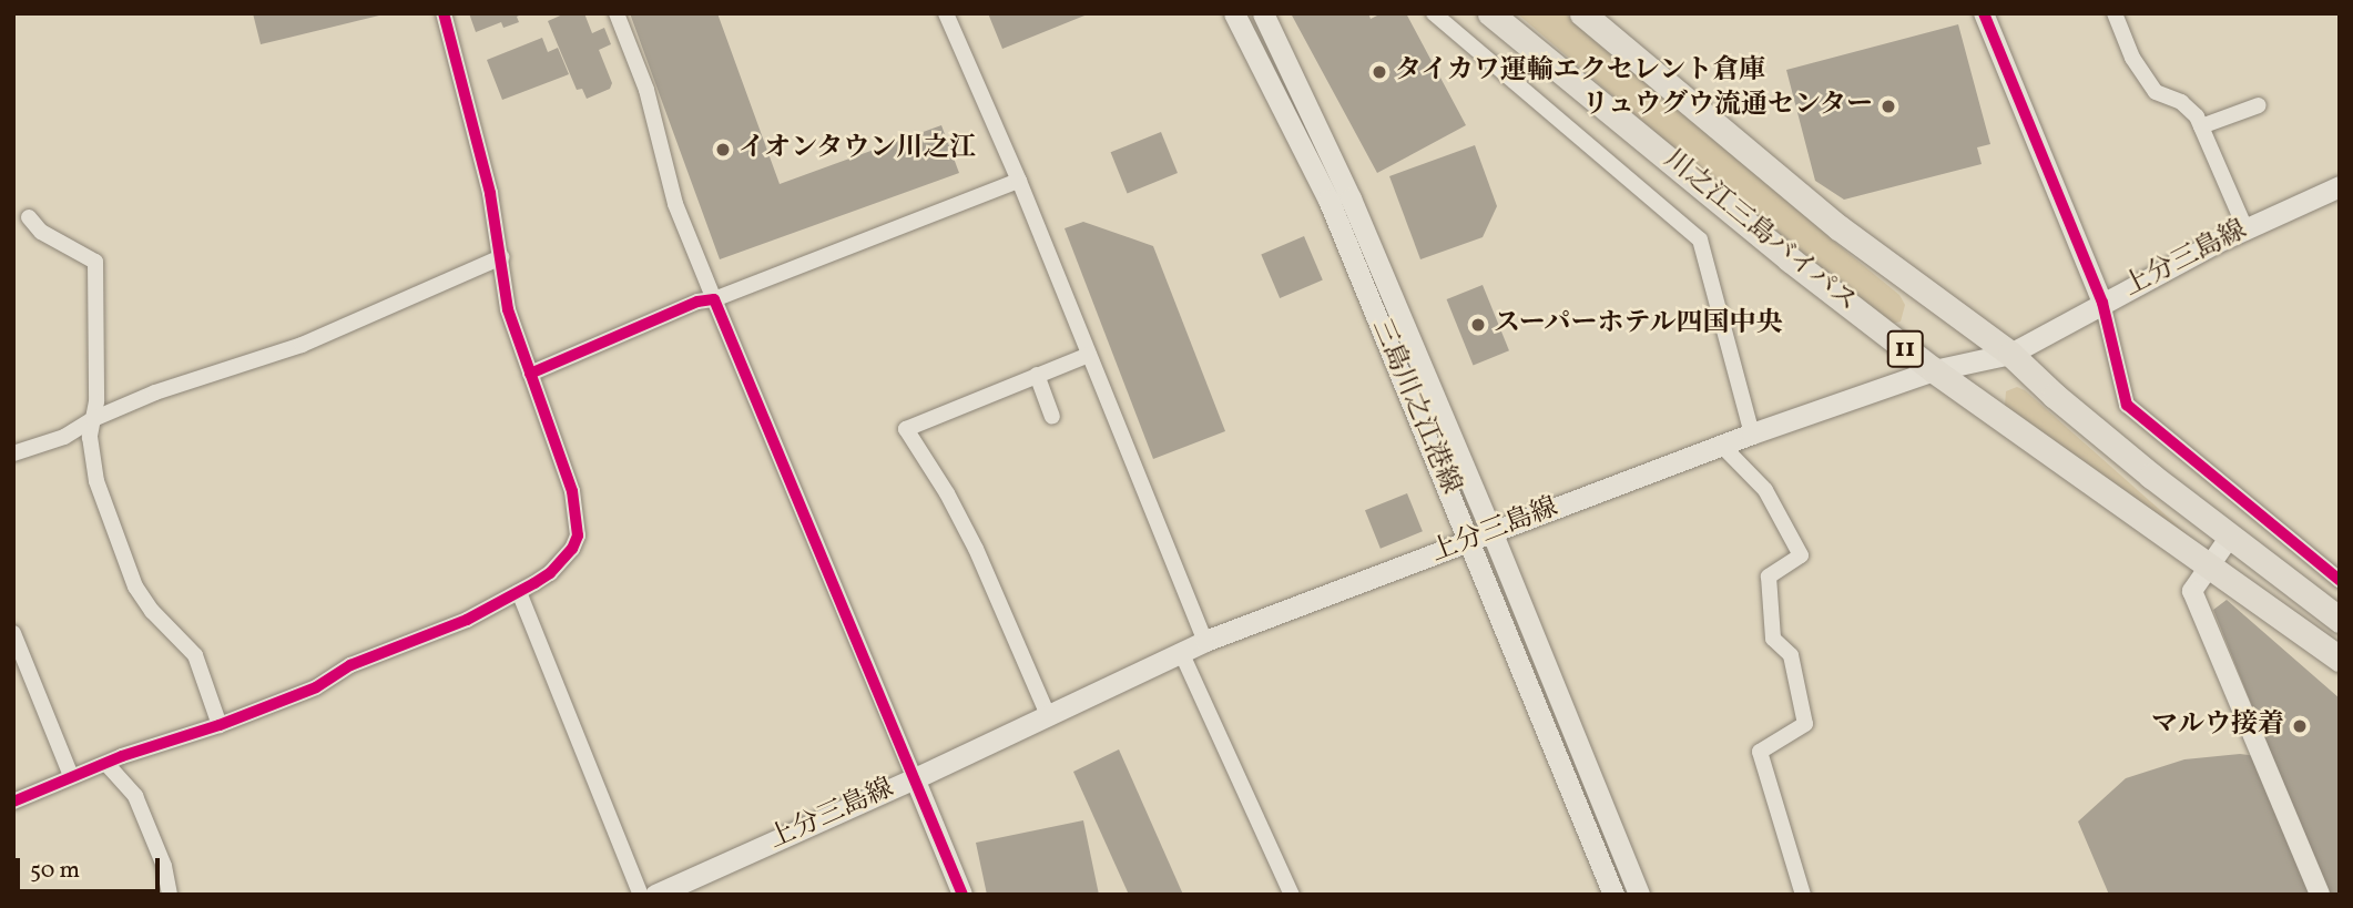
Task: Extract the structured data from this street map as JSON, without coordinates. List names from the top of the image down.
{
  "streets": {
    "highway": ["川之江三島バイパス", "11"],
    "main road": ["上分三島線", "三島川之江港線"]
  },
  "crossings": [
    ["川之江三島バイパス", "上分三島線"],
    ["上分三島線", "三島川之江港線"]
  ],
  "places": [
    "タイカワ運輸エクセレント倉庫",
    "リュウグウ流通センター",
    "イオンタウン川之江",
    "スーパーホテル四国中央",
    "マルウ接着"
  ],
  "scale_bar": "50 m"
}
